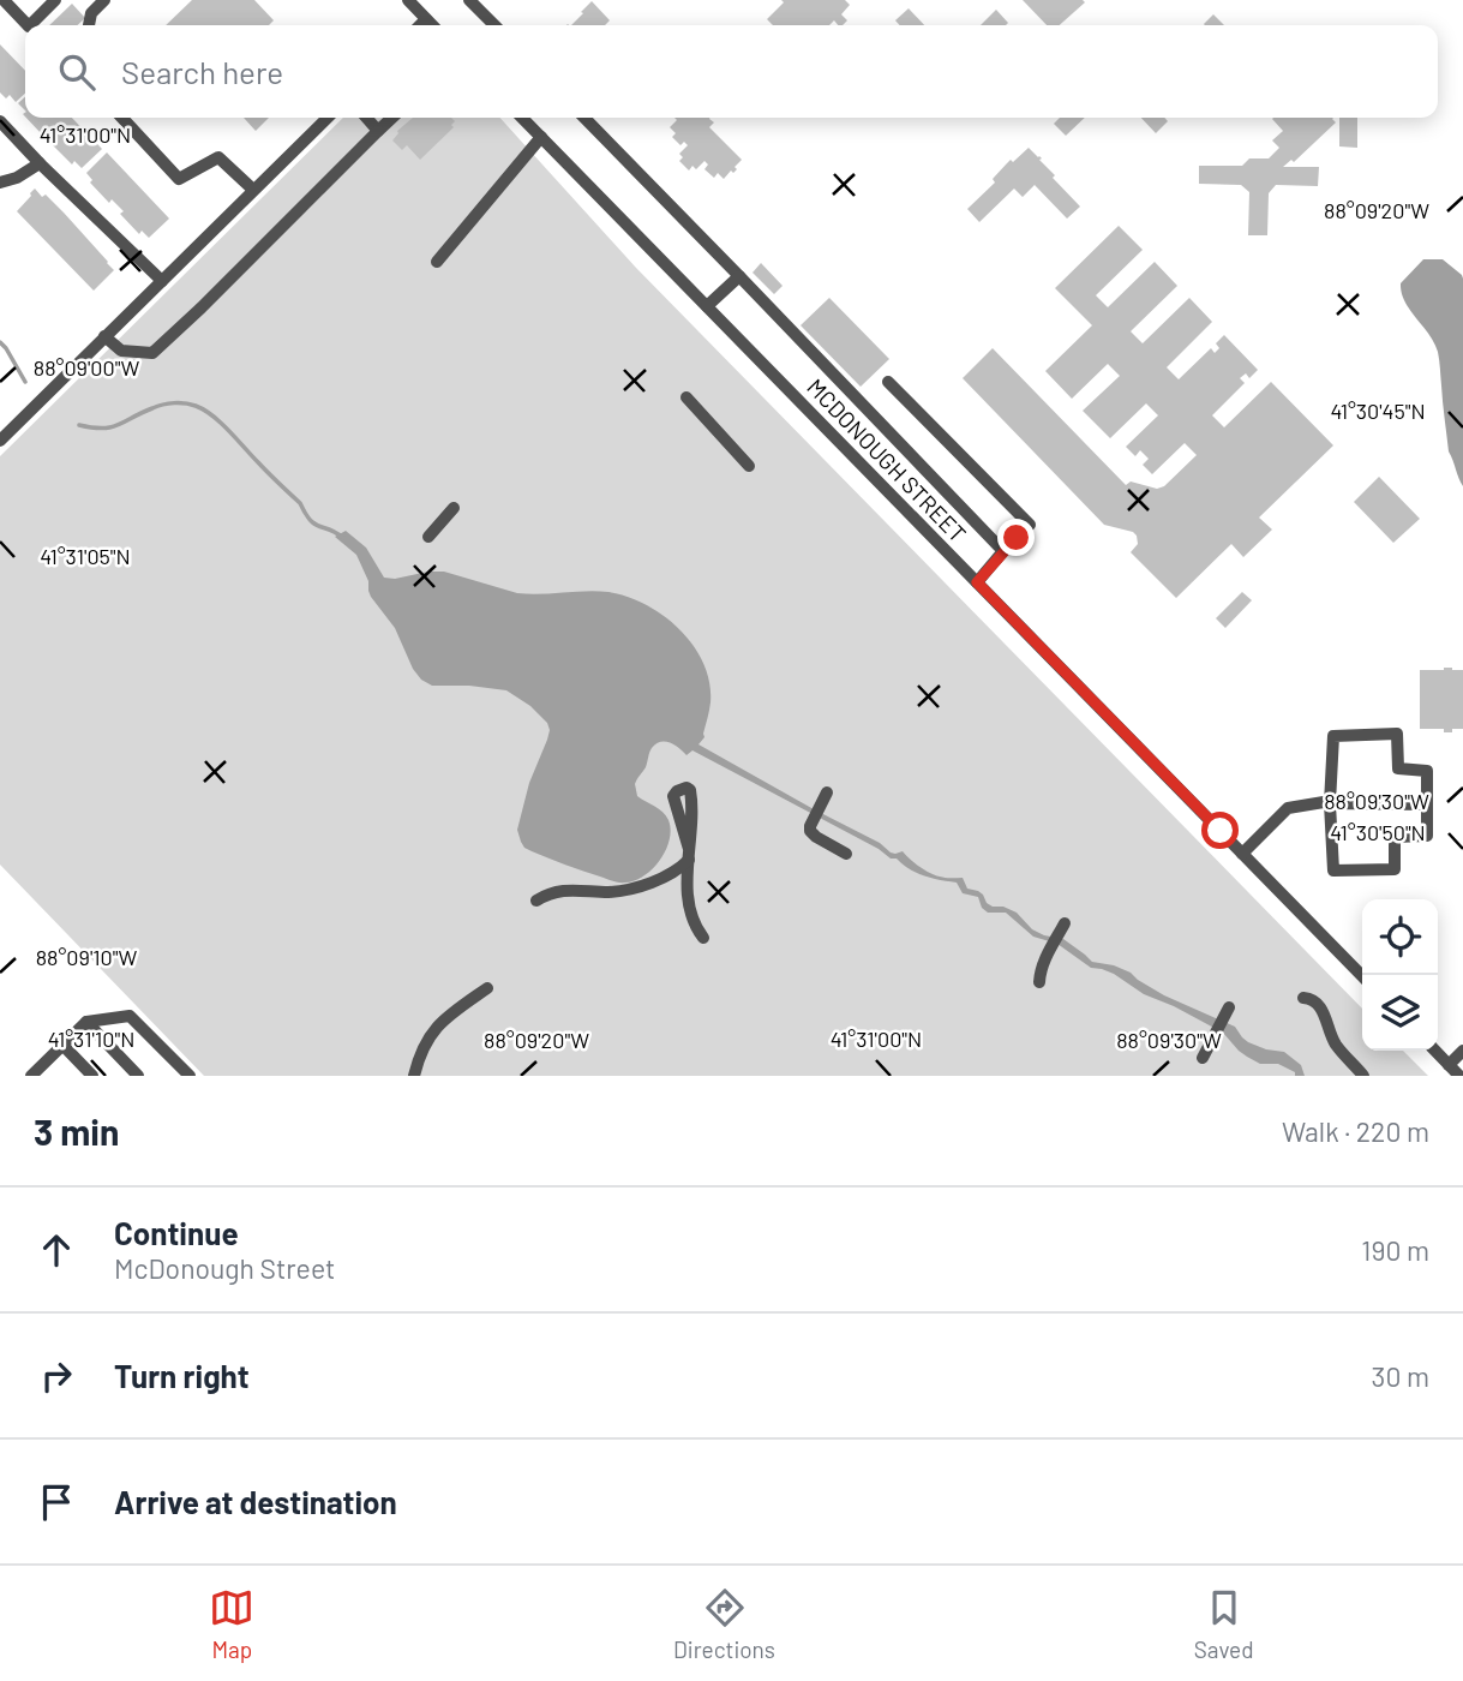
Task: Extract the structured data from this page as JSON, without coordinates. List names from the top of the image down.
{
  "streets": {
    "street": ["MCDONOUGH STREET"]
  },
  "page": {
    "search": "Search here",
    "heading": ["3 min", "Walk · 220 m"],
    "list": [
      ["Continue", "McDonough Street", "190 m"],
      ["Turn right", "30 m"],
      "Arrive at destination"
    ],
    "nav": ["Map", "Directions", "Saved"]
  },
  "coordinates": [
    "41°31'00\"N",
    "88°09'20\"W",
    "88°09'00\"W",
    "41°30'45\"N",
    "41°31'05\"N",
    "88°09'30\"W",
    "41°30'50\"N",
    "88°09'10\"W",
    "41°31'10\"N"
  ]
}
